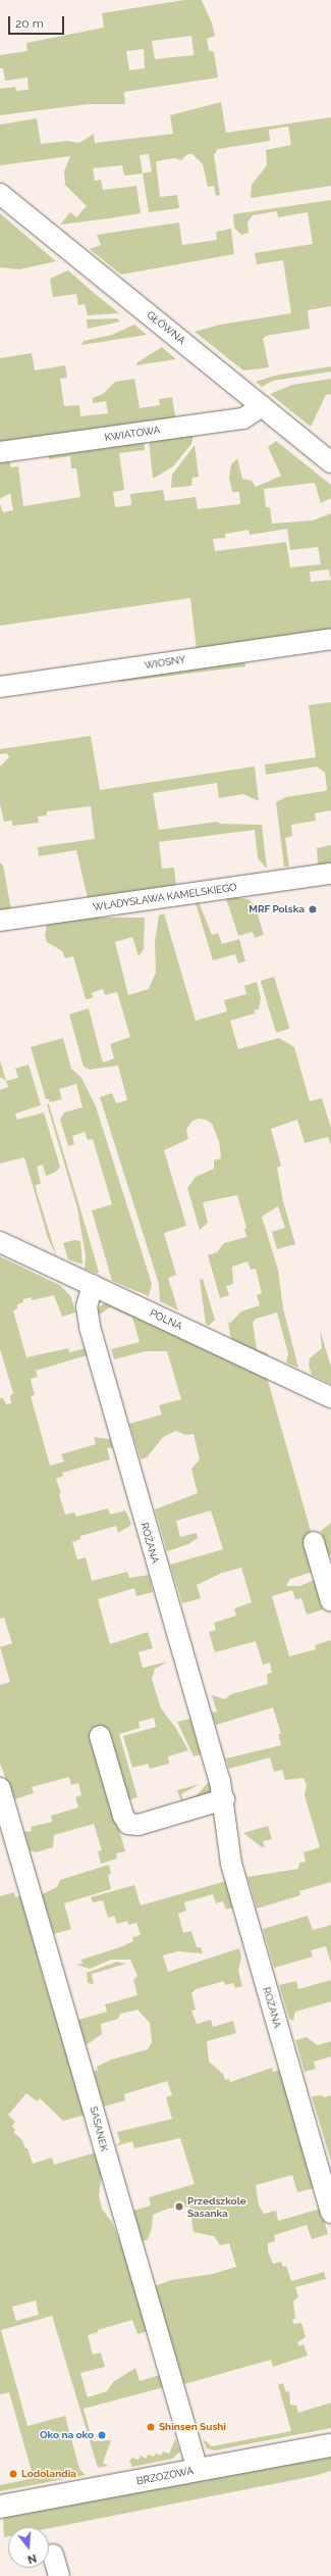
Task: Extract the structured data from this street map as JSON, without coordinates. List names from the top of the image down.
{
  "streets": {
    "street": [
      "GŁÓWNA",
      "KWIATOWA",
      "WIOSNY",
      "WŁADYSŁAWA KAMELSKIEGO",
      "POLNA",
      "RÓŻANA",
      "SASANEK",
      "BRZOZOWA"
    ]
  },
  "crossings": [
    ["GŁÓWNA", "KWIATOWA"],
    ["POLNA", "RÓŻANA"],
    ["SASANEK", "BRZOZOWA"]
  ],
  "places": [
    "MRF Polska",
    "Przedszkole Sasanka",
    "Shinsen Sushi",
    "Oko na oko",
    "Lodolandia"
  ],
  "scale_bar": "20 m",
  "north": "bottom"
}
